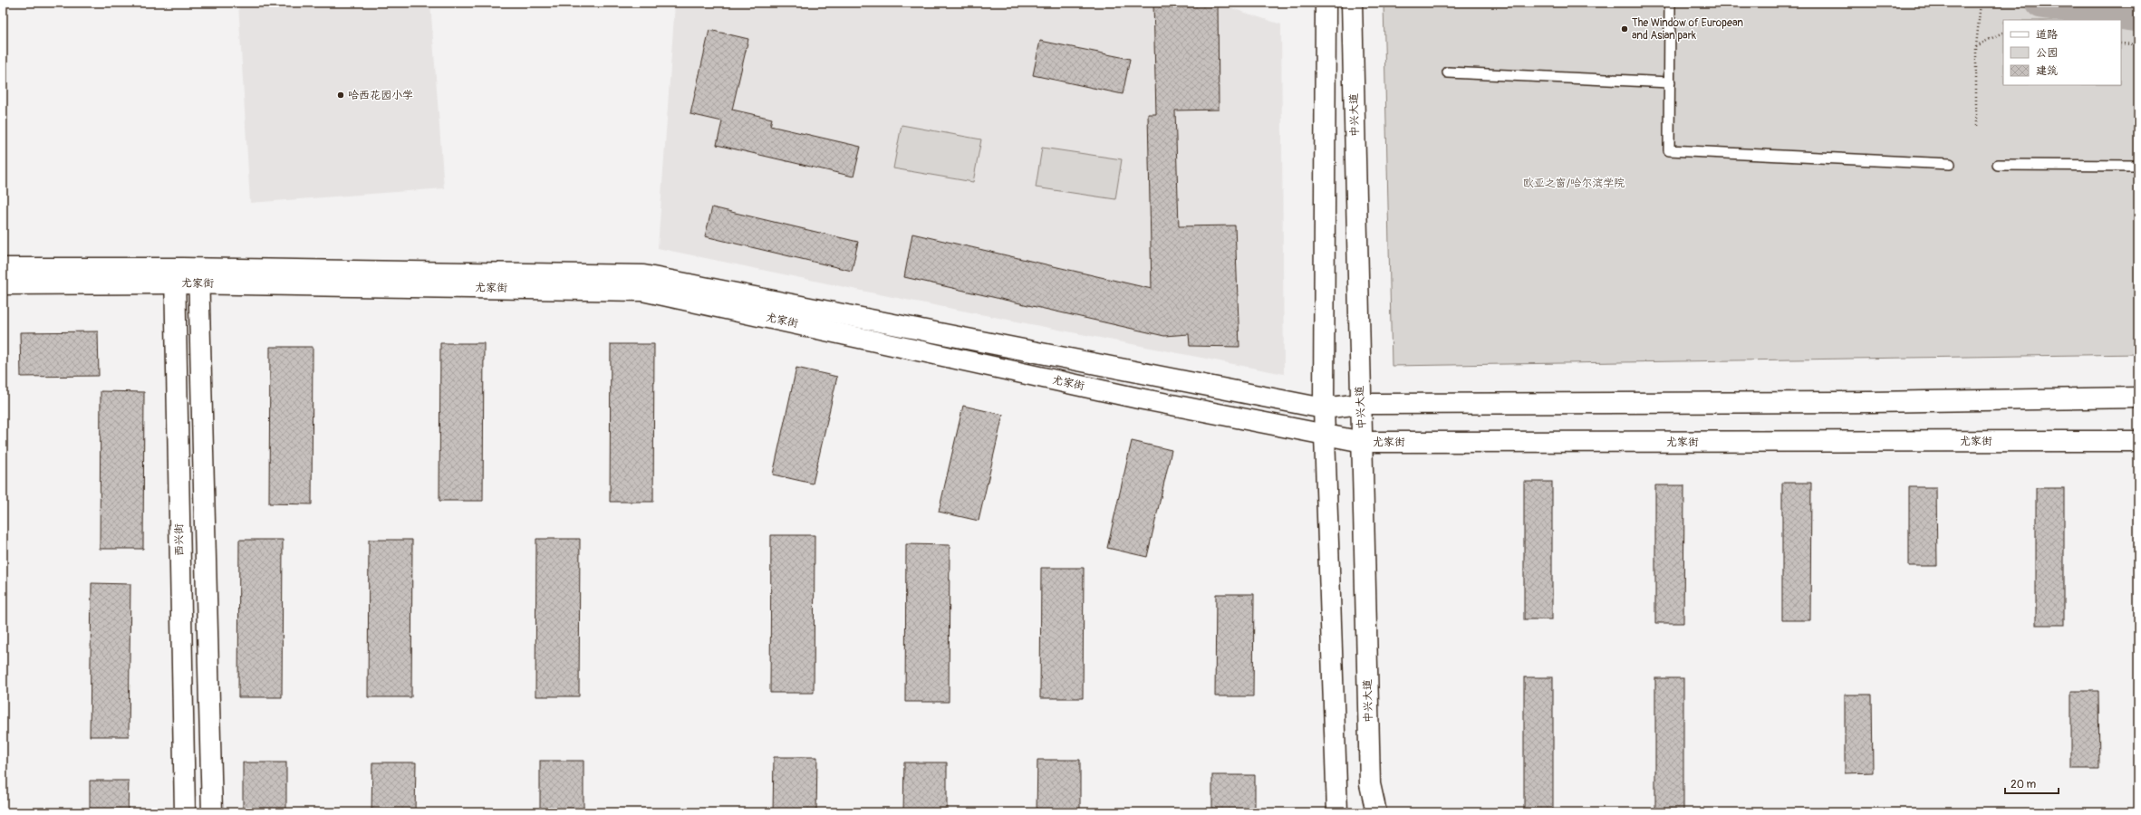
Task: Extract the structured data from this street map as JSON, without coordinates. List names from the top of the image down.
{
  "streets": {
    "main road": ["中兴大道", "尤家街", "西兴街"]
  },
  "crossings": [
    ["中兴大道", "尤家街"],
    ["尤家街", "西兴街"]
  ],
  "parks": ["欧亚之窗/哈尔滨学院"],
  "places": ["The Window of European and Asian park", "哈西花园小学"],
  "legend": ["道路", "公园", "建筑"],
  "scale_bar": "20 m"
}
